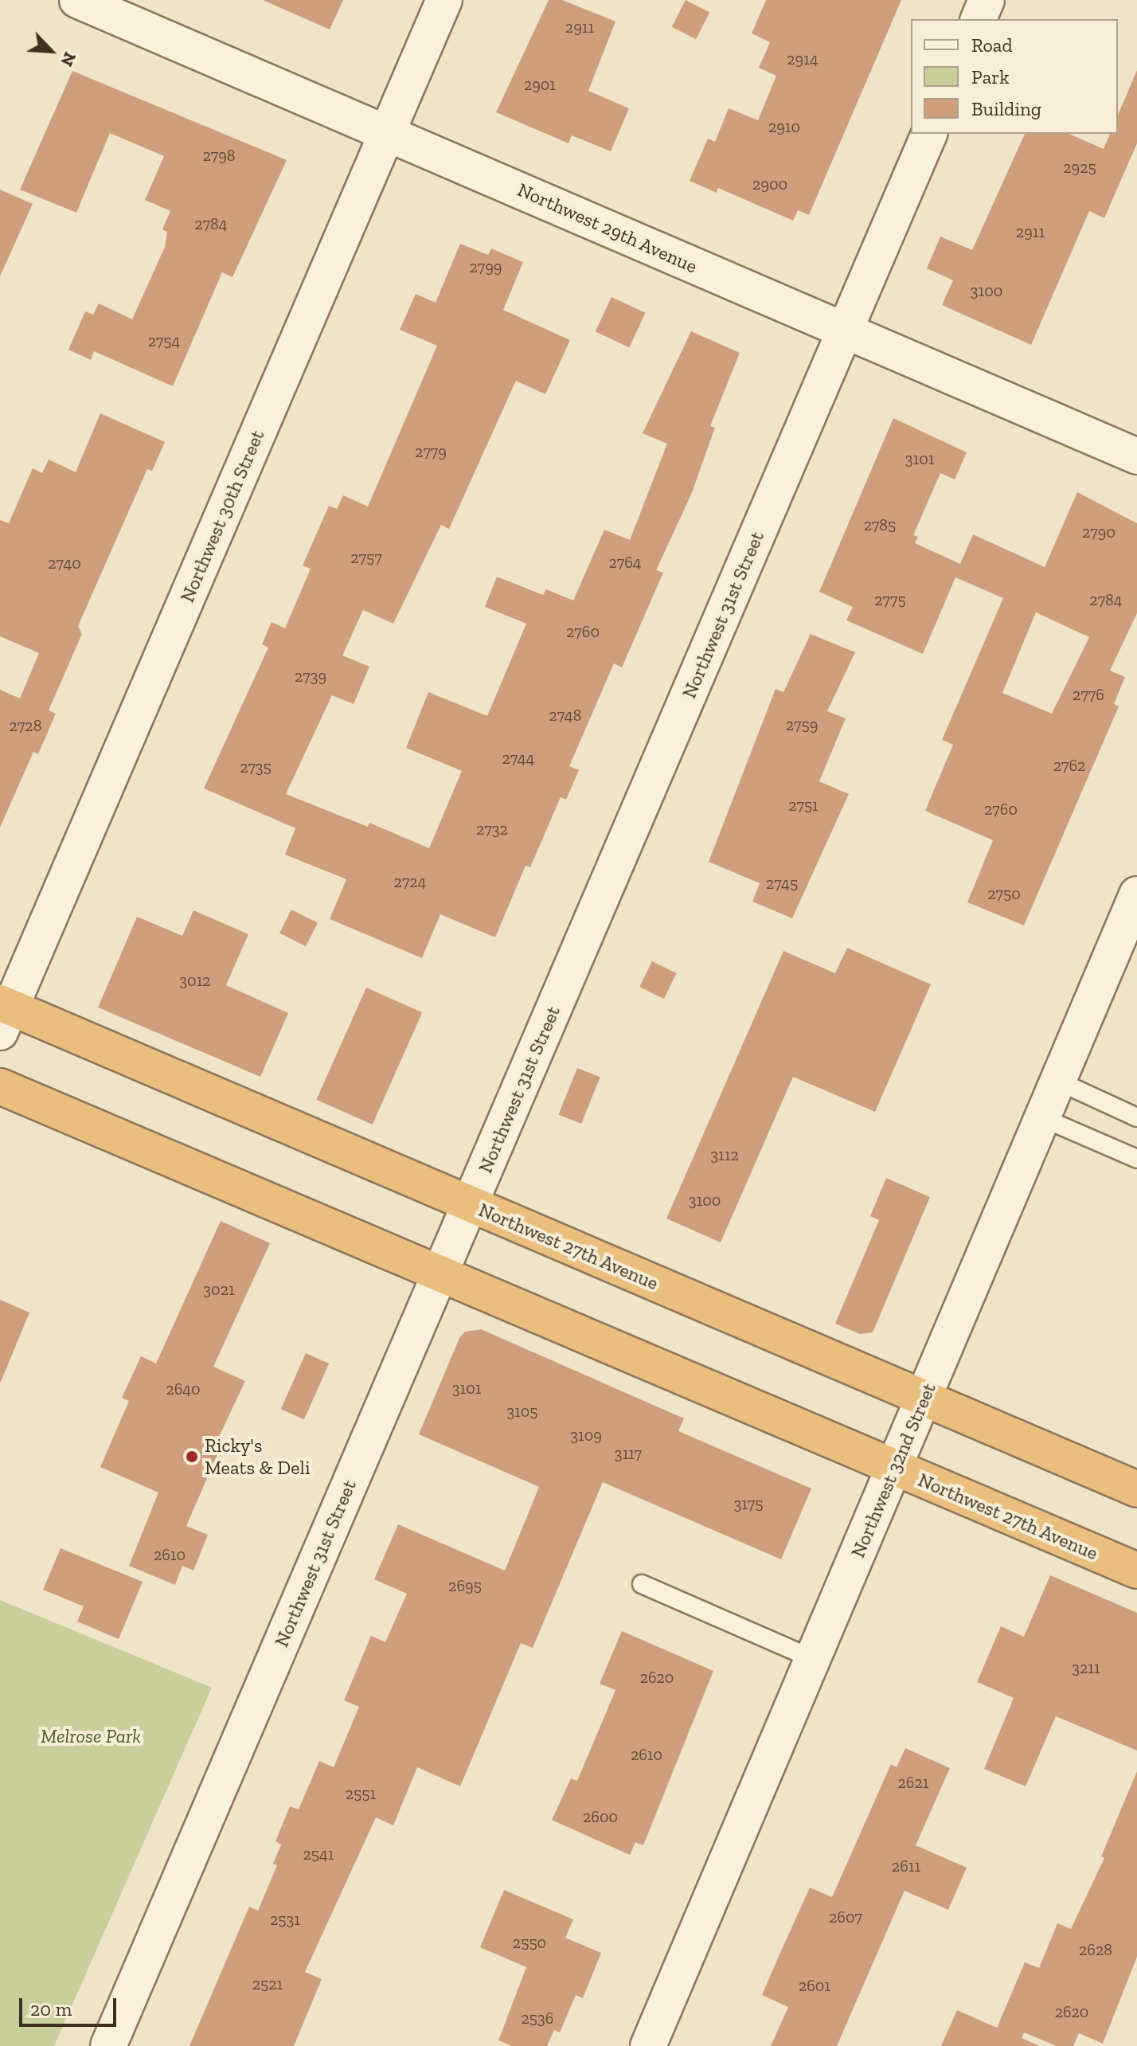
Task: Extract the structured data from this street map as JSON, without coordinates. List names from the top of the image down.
{
  "streets": {
    "highway": ["Northwest 27th Avenue"],
    "street": [
      "Northwest 29th Avenue",
      "Northwest 30th Street",
      "Northwest 31st Street",
      "Northwest 32nd Street"
    ]
  },
  "crossings": [
    ["Northwest 29th Avenue", "Northwest 30th Street"],
    ["Northwest 29th Avenue", "Northwest 31st Street"],
    ["Northwest 30th Street", "Northwest 27th Avenue"],
    ["Northwest 31st Street", "Northwest 27th Avenue"],
    ["Northwest 27th Avenue", "Northwest 32nd Street"]
  ],
  "parks": ["Melrose Park"],
  "places": ["Ricky's Meats & Deli"],
  "house_numbers": [
    "2911",
    "2914",
    "2901",
    "2910",
    "2798",
    "2925",
    "2900",
    "2784",
    "2911",
    "2799",
    "3100",
    "2754",
    "2779",
    "3101",
    "2785",
    "2790",
    "2757",
    "2764",
    "2740",
    "2775",
    "2784",
    "2760",
    "2739",
    "2776",
    "2748",
    "2759",
    "2728",
    "2744",
    "2762",
    "2735",
    "2751",
    "2760",
    "2732",
    "2724",
    "2745",
    "2750",
    "3012",
    "3112",
    "3100",
    "3021",
    "3101",
    "2640",
    "3105",
    "3109",
    "3117",
    "3175",
    "2610",
    "2695",
    "3211",
    "2620",
    "2610",
    "2621",
    "2551",
    "2600",
    "2541",
    "2611",
    "2607",
    "2531",
    "2550",
    "2628",
    "2521",
    "2601",
    "2620",
    "2536"
  ],
  "legend": ["Road", "Park", "Building"],
  "scale_bar": "20 m",
  "north": "bottom right"
}
